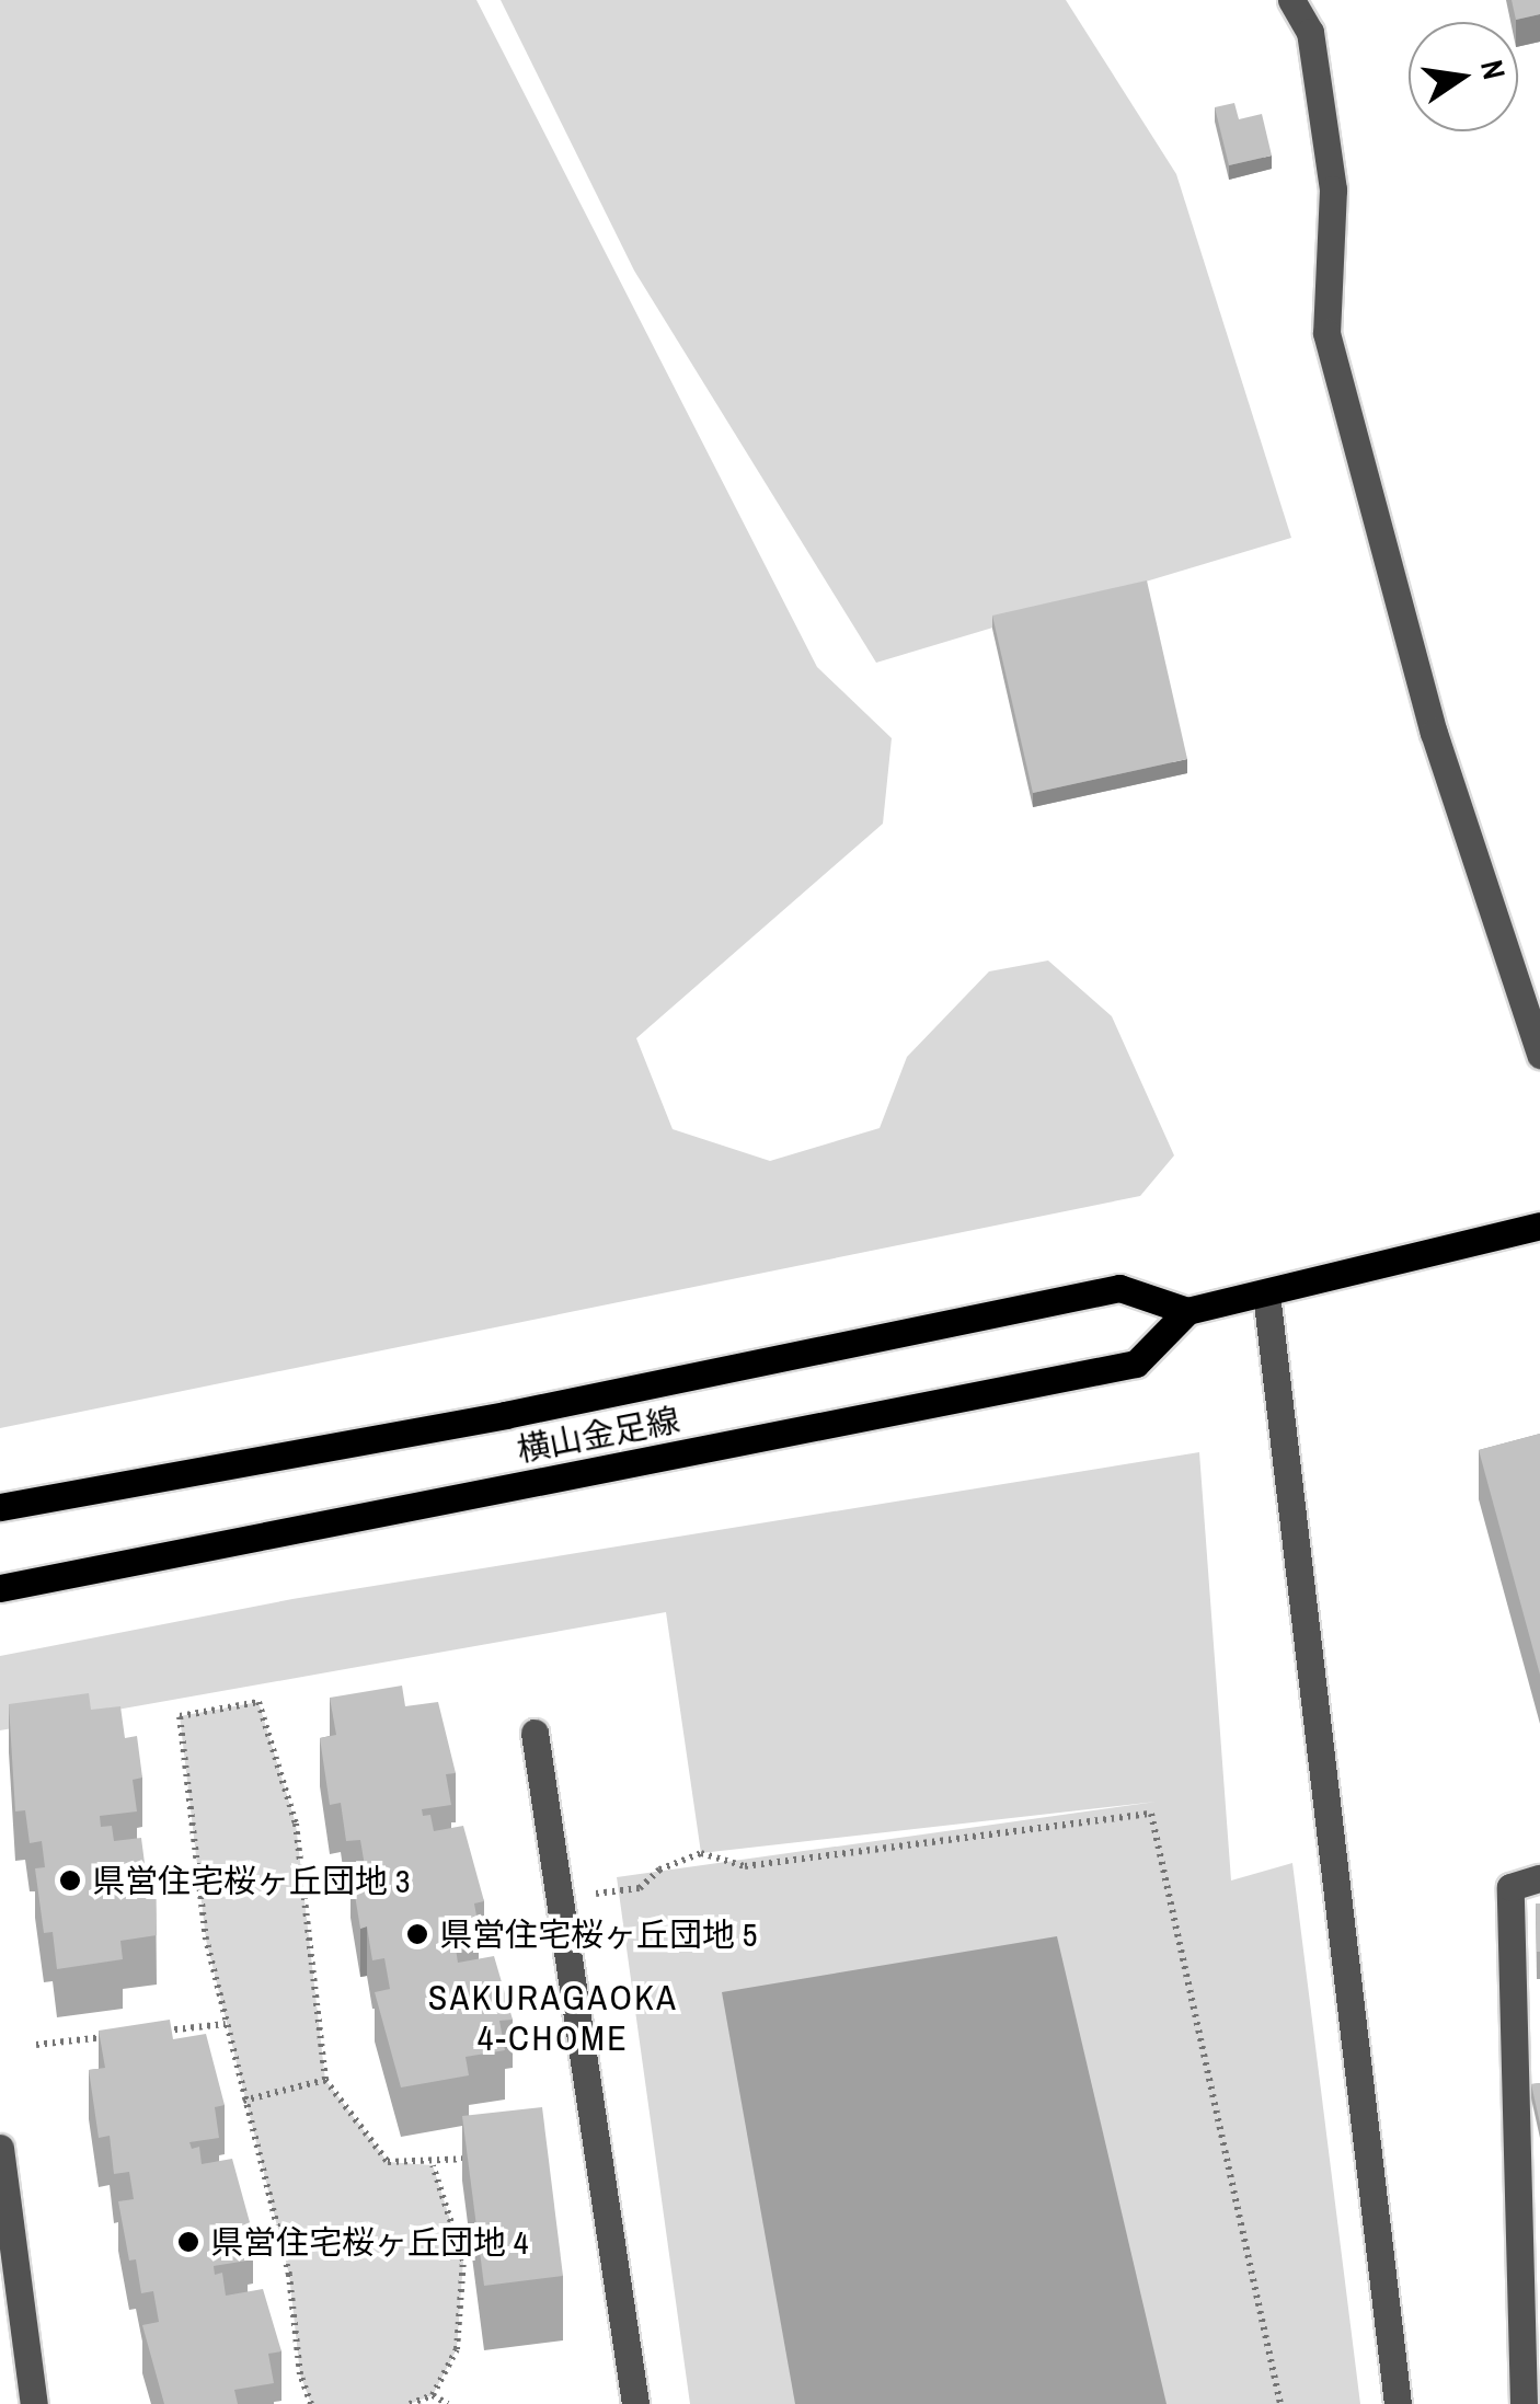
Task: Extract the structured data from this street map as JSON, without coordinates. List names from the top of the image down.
{
  "streets": {
    "main road": ["横山金足線"]
  },
  "districts": ["SAKURAGAOKA 4-CHOME"],
  "places": ["県営住宅桜ヶ丘団地 3", "県営住宅桜ヶ丘団地 5", "県営住宅桜ヶ丘団地 4"],
  "north": "right"
}
